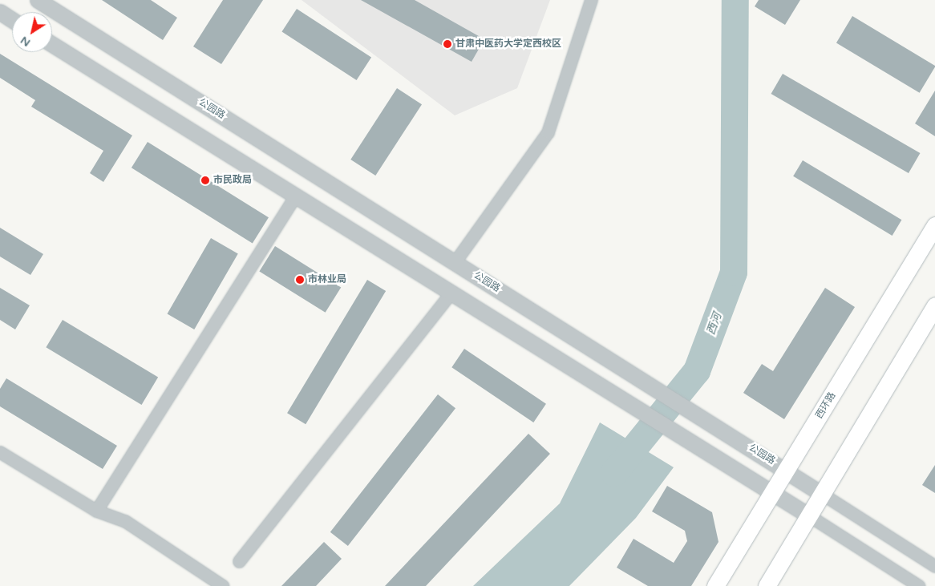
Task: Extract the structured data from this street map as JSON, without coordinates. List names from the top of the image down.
{
  "streets": {
    "main road": ["西环路"],
    "street": ["公园路"]
  },
  "crossings": [
    ["公园路", "西环路"]
  ],
  "water": ["西河"],
  "places": ["甘肃中医药大学定西校区", "市民政局", "市林业局"],
  "north": "bottom left"
}
